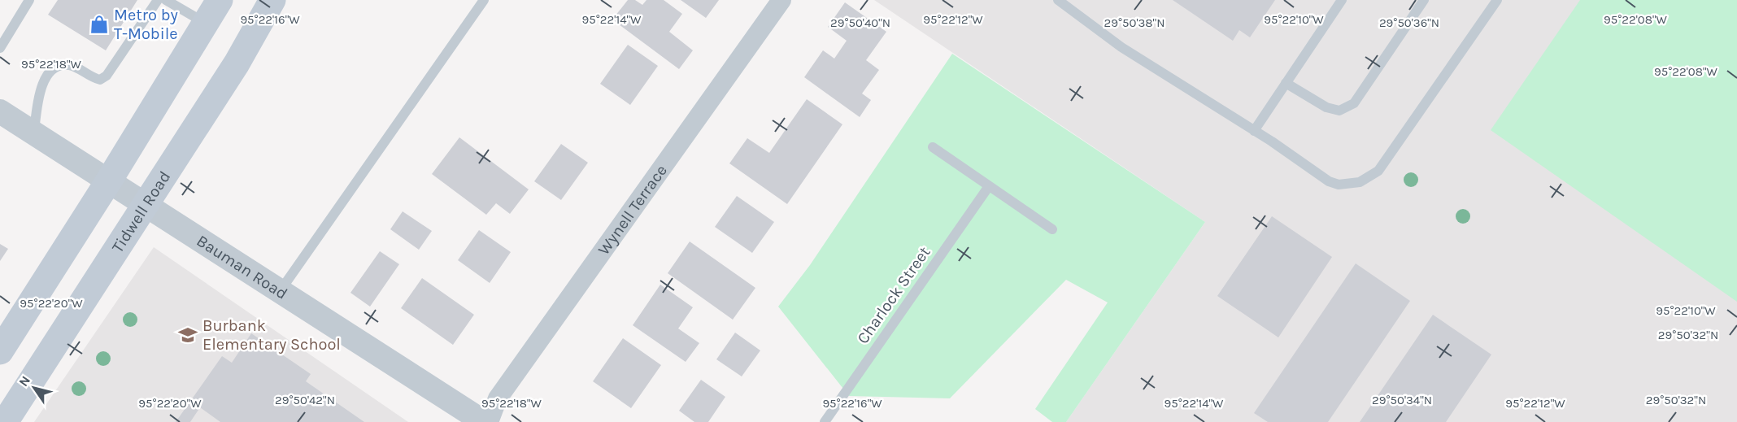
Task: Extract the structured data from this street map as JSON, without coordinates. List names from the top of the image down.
{
  "streets": {
    "main road": ["Tidwell Road"],
    "street": ["Wynell Terrace", "Bauman Road"],
    "lane": ["Charlock Street"]
  },
  "crossings": [
    ["Tidwell Road", "Bauman Road"]
  ],
  "places": {
    "shop": ["Metro by T-Mobile"],
    "school or university": ["Burbank Elementary School"]
  },
  "north": "top left",
  "coordinates": [
    "95°22'16\"W",
    "95°22'12\"W",
    "95°22'10\"W",
    "95°22'14\"W",
    "95°22'08\"W",
    "29°50'40\"N",
    "29°50'38\"N",
    "29°50'36\"N",
    "95°22'18\"W",
    "95°22'20\"W",
    "29°50'32\"N",
    "29°50'42\"N",
    "29°50'34\"N"
  ]
}
